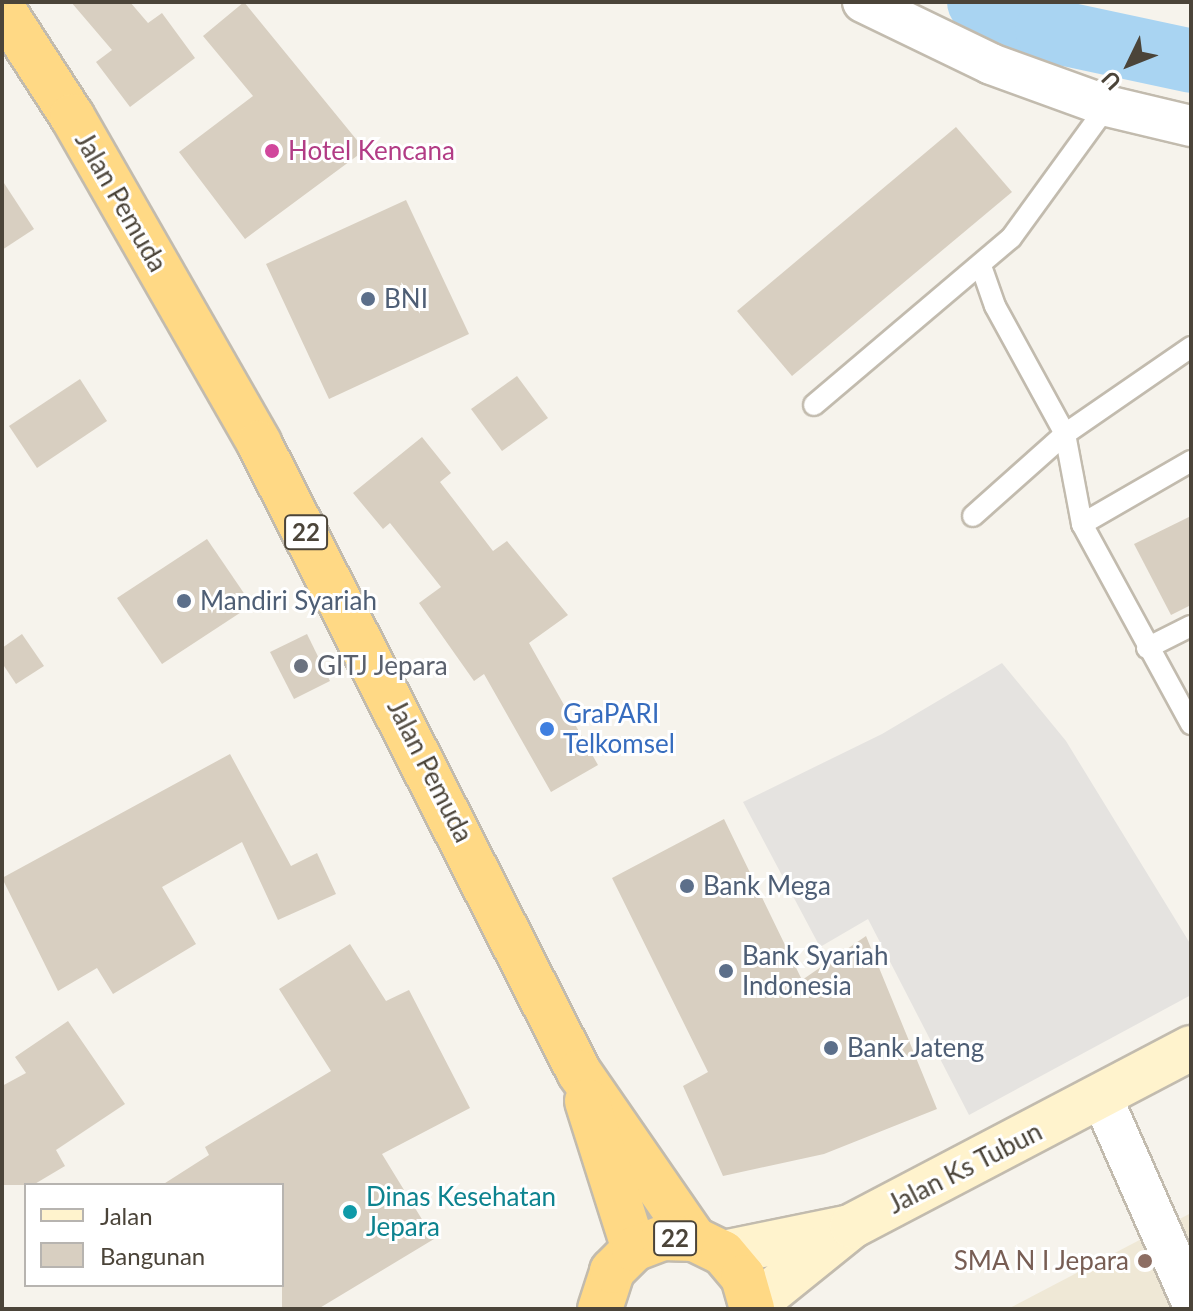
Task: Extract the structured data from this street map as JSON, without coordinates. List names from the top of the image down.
{
  "streets": {
    "highway": ["Jalan Pemuda", "22"],
    "main road": ["Jalan Ks Tubun"]
  },
  "crossings": [
    ["Jalan Pemuda", "22"],
    ["22", "Jalan Ks Tubun"]
  ],
  "places": [
    "Hotel Kencana",
    "BNI",
    "Mandiri Syariah",
    "GITJ Jepara",
    "GraPARI Telkomsel",
    "Bank Mega",
    "Bank Syariah Indonesia",
    "Bank Jateng",
    "Dinas Kesehatan Jepara",
    "SMA N I Jepara"
  ],
  "legend": ["Jalan", "Bangunan"],
  "north": "bottom left"
}
